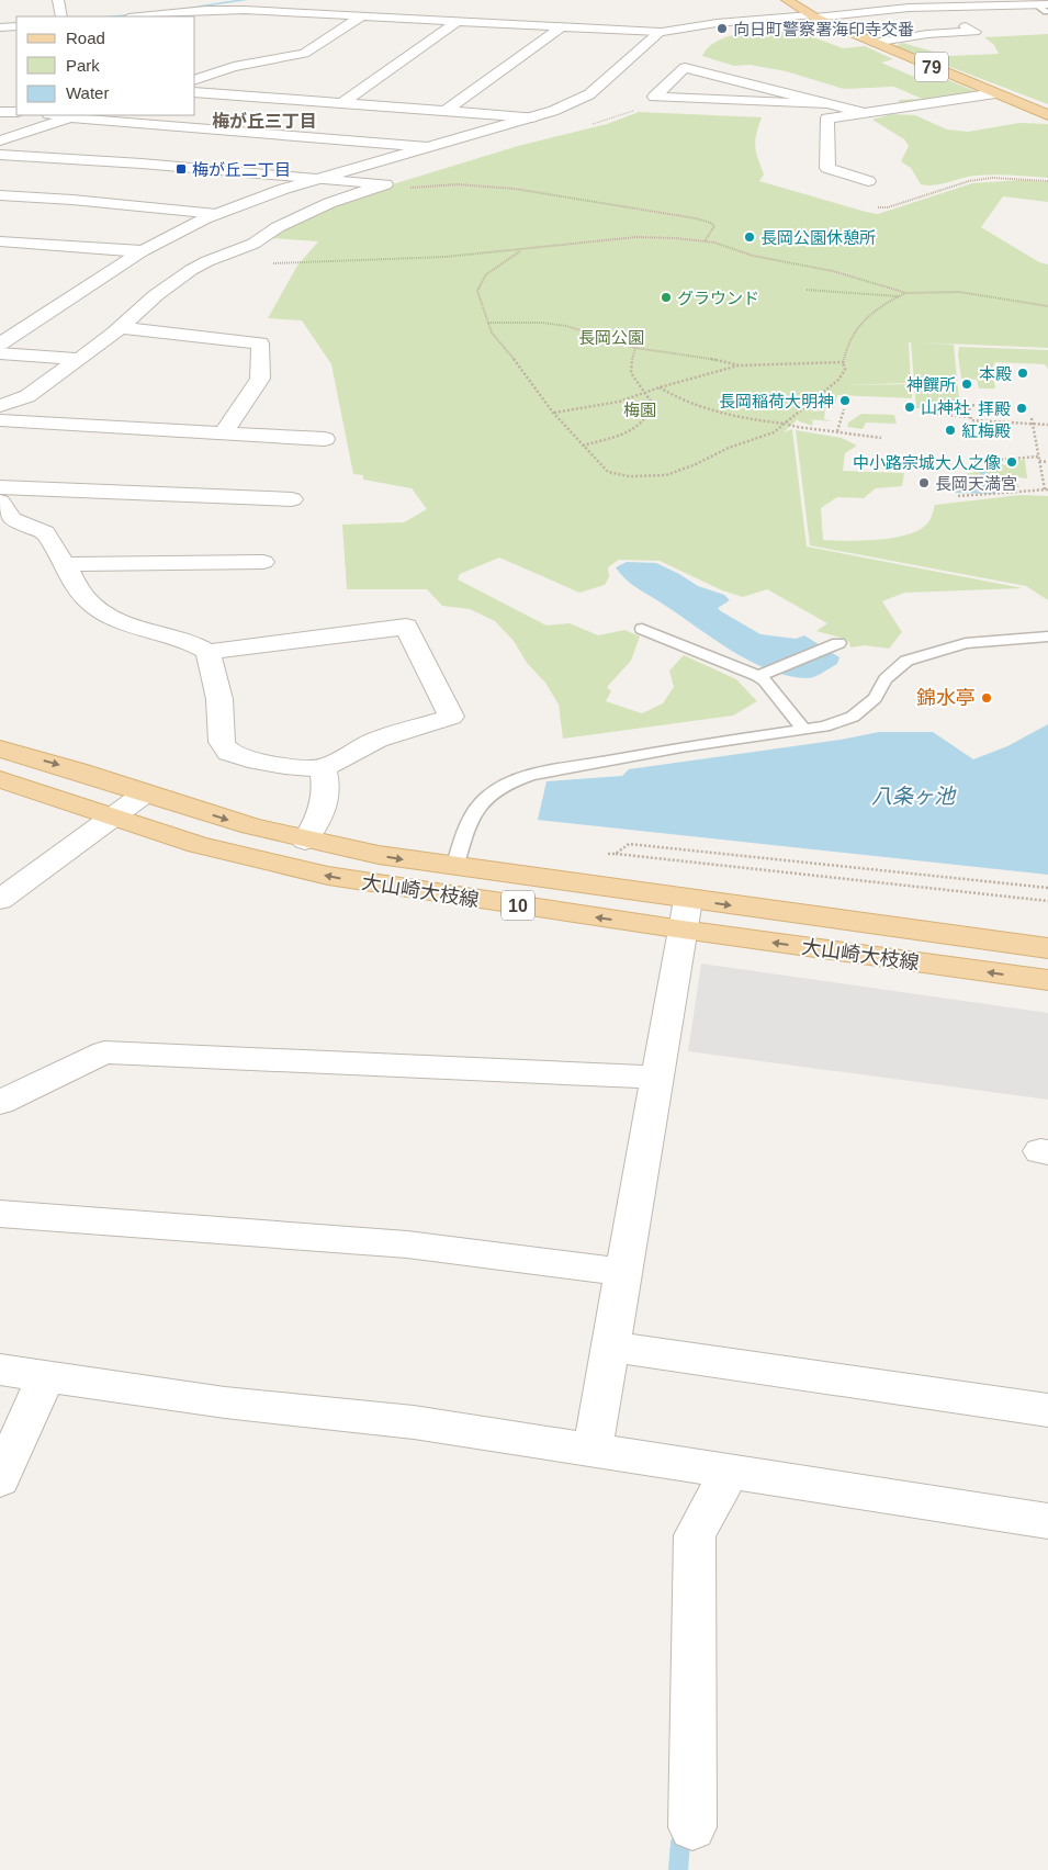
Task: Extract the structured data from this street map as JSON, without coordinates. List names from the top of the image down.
{
  "streets": {
    "main road": ["79", "大山崎大枝線", "10"]
  },
  "districts": ["梅が丘三丁目"],
  "water": ["八条ヶ池"],
  "parks": ["長岡公園", "梅園"],
  "places": {
    "other": [
      "向日町警察署海印寺交番",
      "長岡公園休憩所",
      "グラウンド",
      "本殿",
      "神饌所",
      "長岡稲荷大明神",
      "山神社",
      "拝殿",
      "紅梅殿",
      "中小路宗城大人之像",
      "長岡天満宮",
      "錦水亭"
    ],
    "transit": ["梅が丘二丁目"]
  },
  "legend": ["Road", "Park", "Water"]
}
